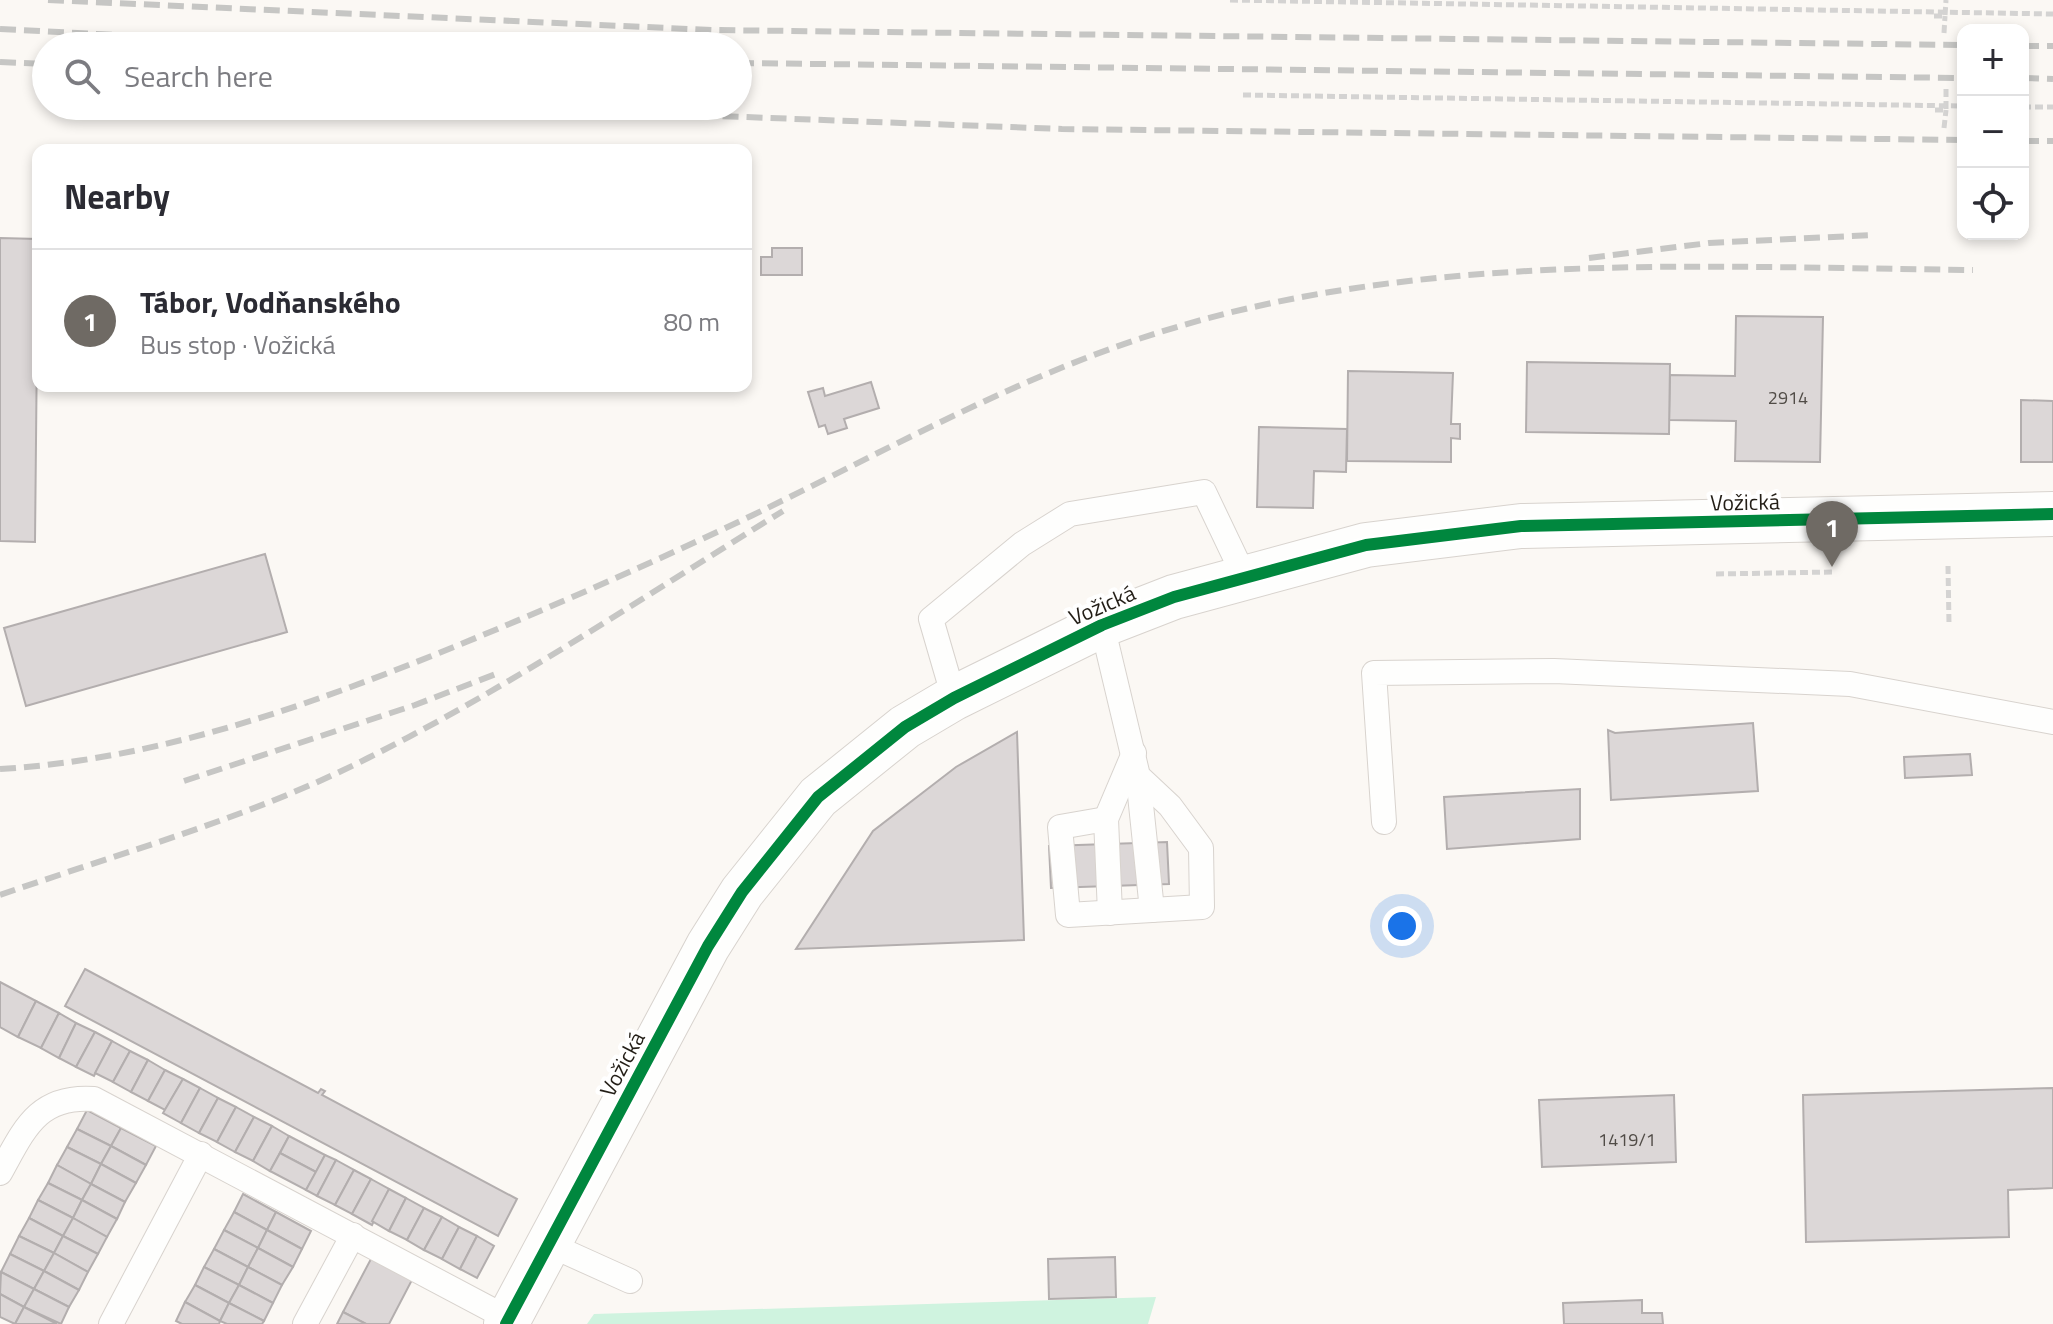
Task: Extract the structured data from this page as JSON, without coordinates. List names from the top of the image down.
{
  "streets": {
    "street": ["Vožická"]
  },
  "house_numbers": ["2914", "1419/1"],
  "page": {
    "map_buttons": ["+", "−"],
    "search": "Search here",
    "heading": "Nearby",
    "list": [
      {
        "mark": "1",
        "name": "Tábor, Vodňanského",
        "note": "Bus stop · Vožická",
        "value": "80 m"
      }
    ],
    "pins": "1"
  }
}
